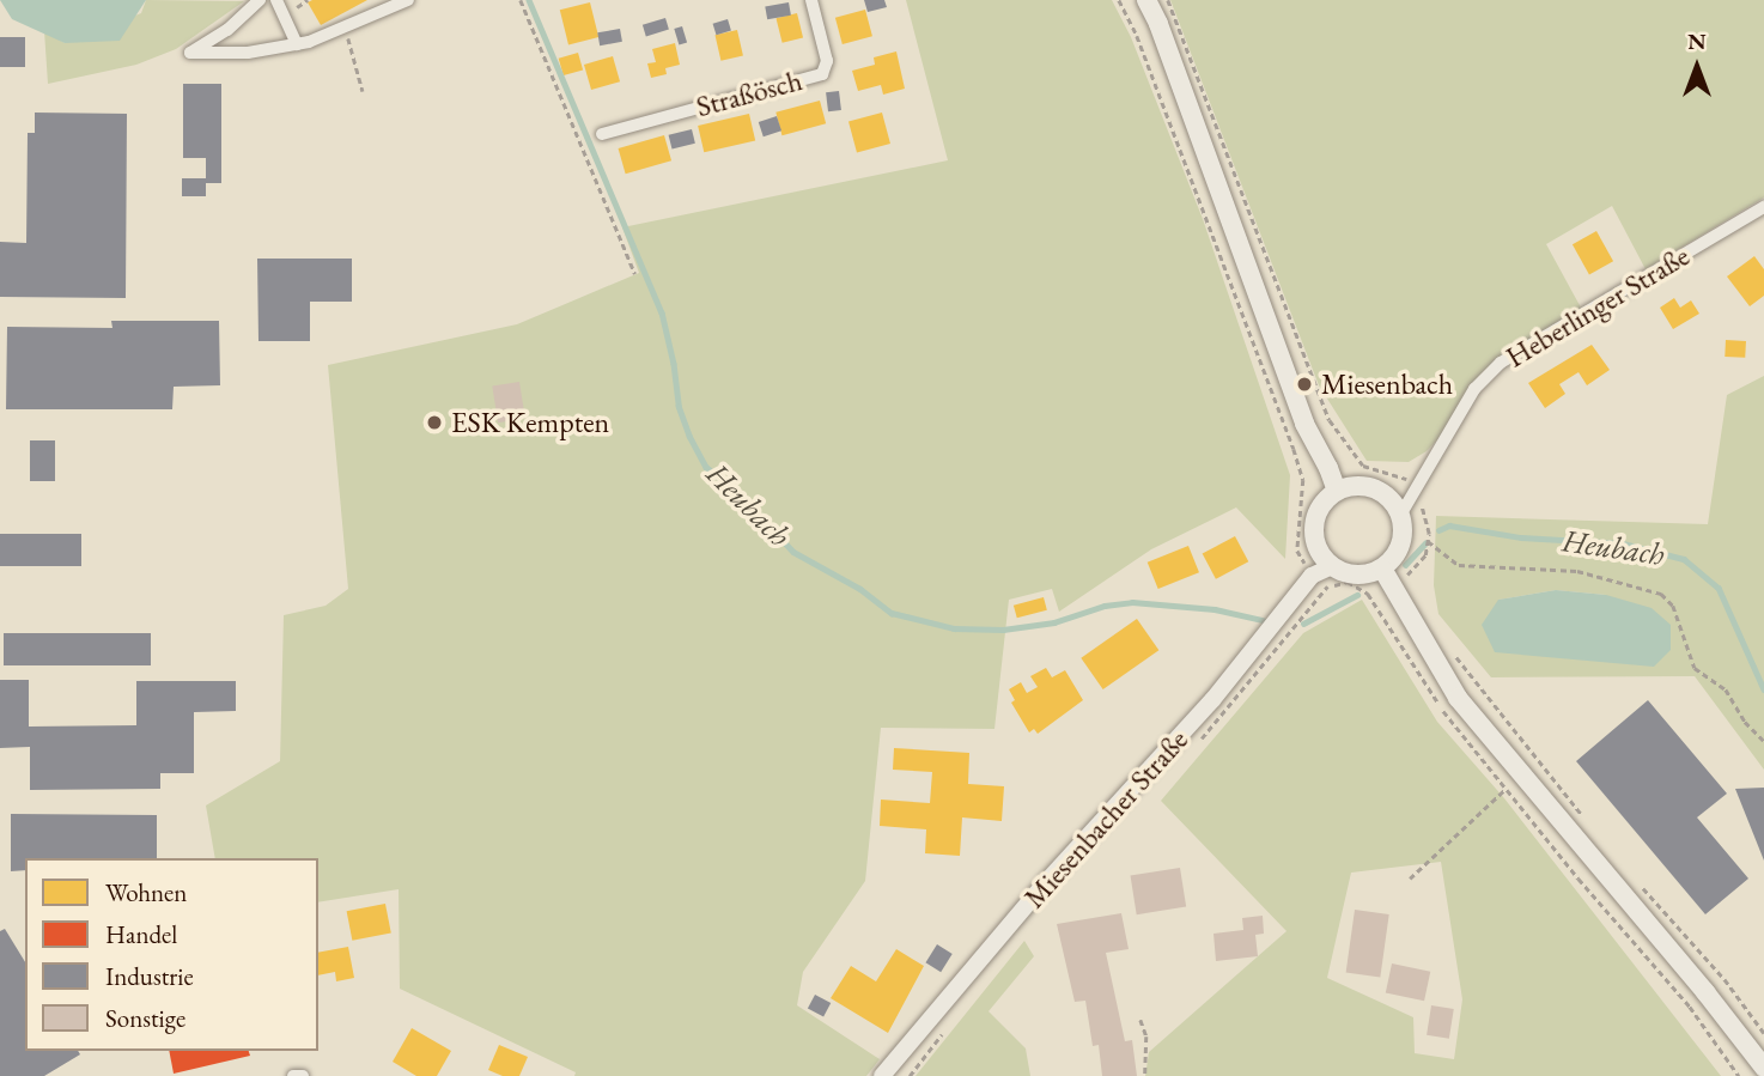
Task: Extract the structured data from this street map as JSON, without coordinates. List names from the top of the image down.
{
  "streets": {
    "street": ["Straßösch", "Heberlinger Straße", "Miesenbacher Straße"]
  },
  "crossings": [
    ["Heberlinger Straße", "Miesenbacher Straße"]
  ],
  "water": ["Heubach"],
  "places": ["Miesenbach", "ESK Kempten"],
  "legend": [
    "Wohnen",
    "Handel",
    "Industrie",
    "Sonstige"
  ],
  "north": "top"
}
